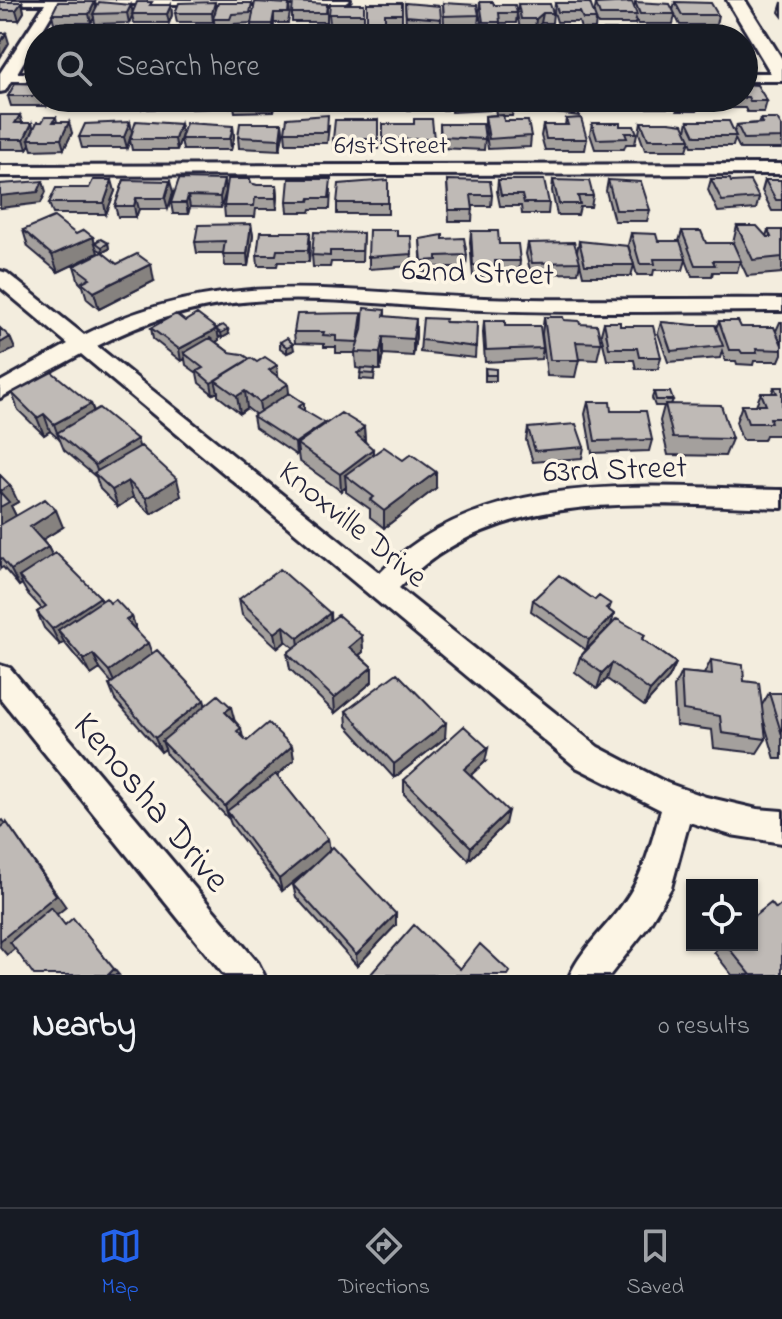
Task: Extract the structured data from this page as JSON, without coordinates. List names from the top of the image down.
{
  "streets": {
    "street": [
      "61st Street",
      "62nd Street",
      "63rd Street",
      "Knoxville Drive",
      "Kenosha Drive"
    ]
  },
  "crossings": [
    ["62nd Street", "Knoxville Drive"],
    ["63rd Street", "Knoxville Drive"]
  ],
  "page": {
    "search": "Search here",
    "heading": ["Nearby", "0 results"],
    "nav": ["Map", "Directions", "Saved"]
  }
}
